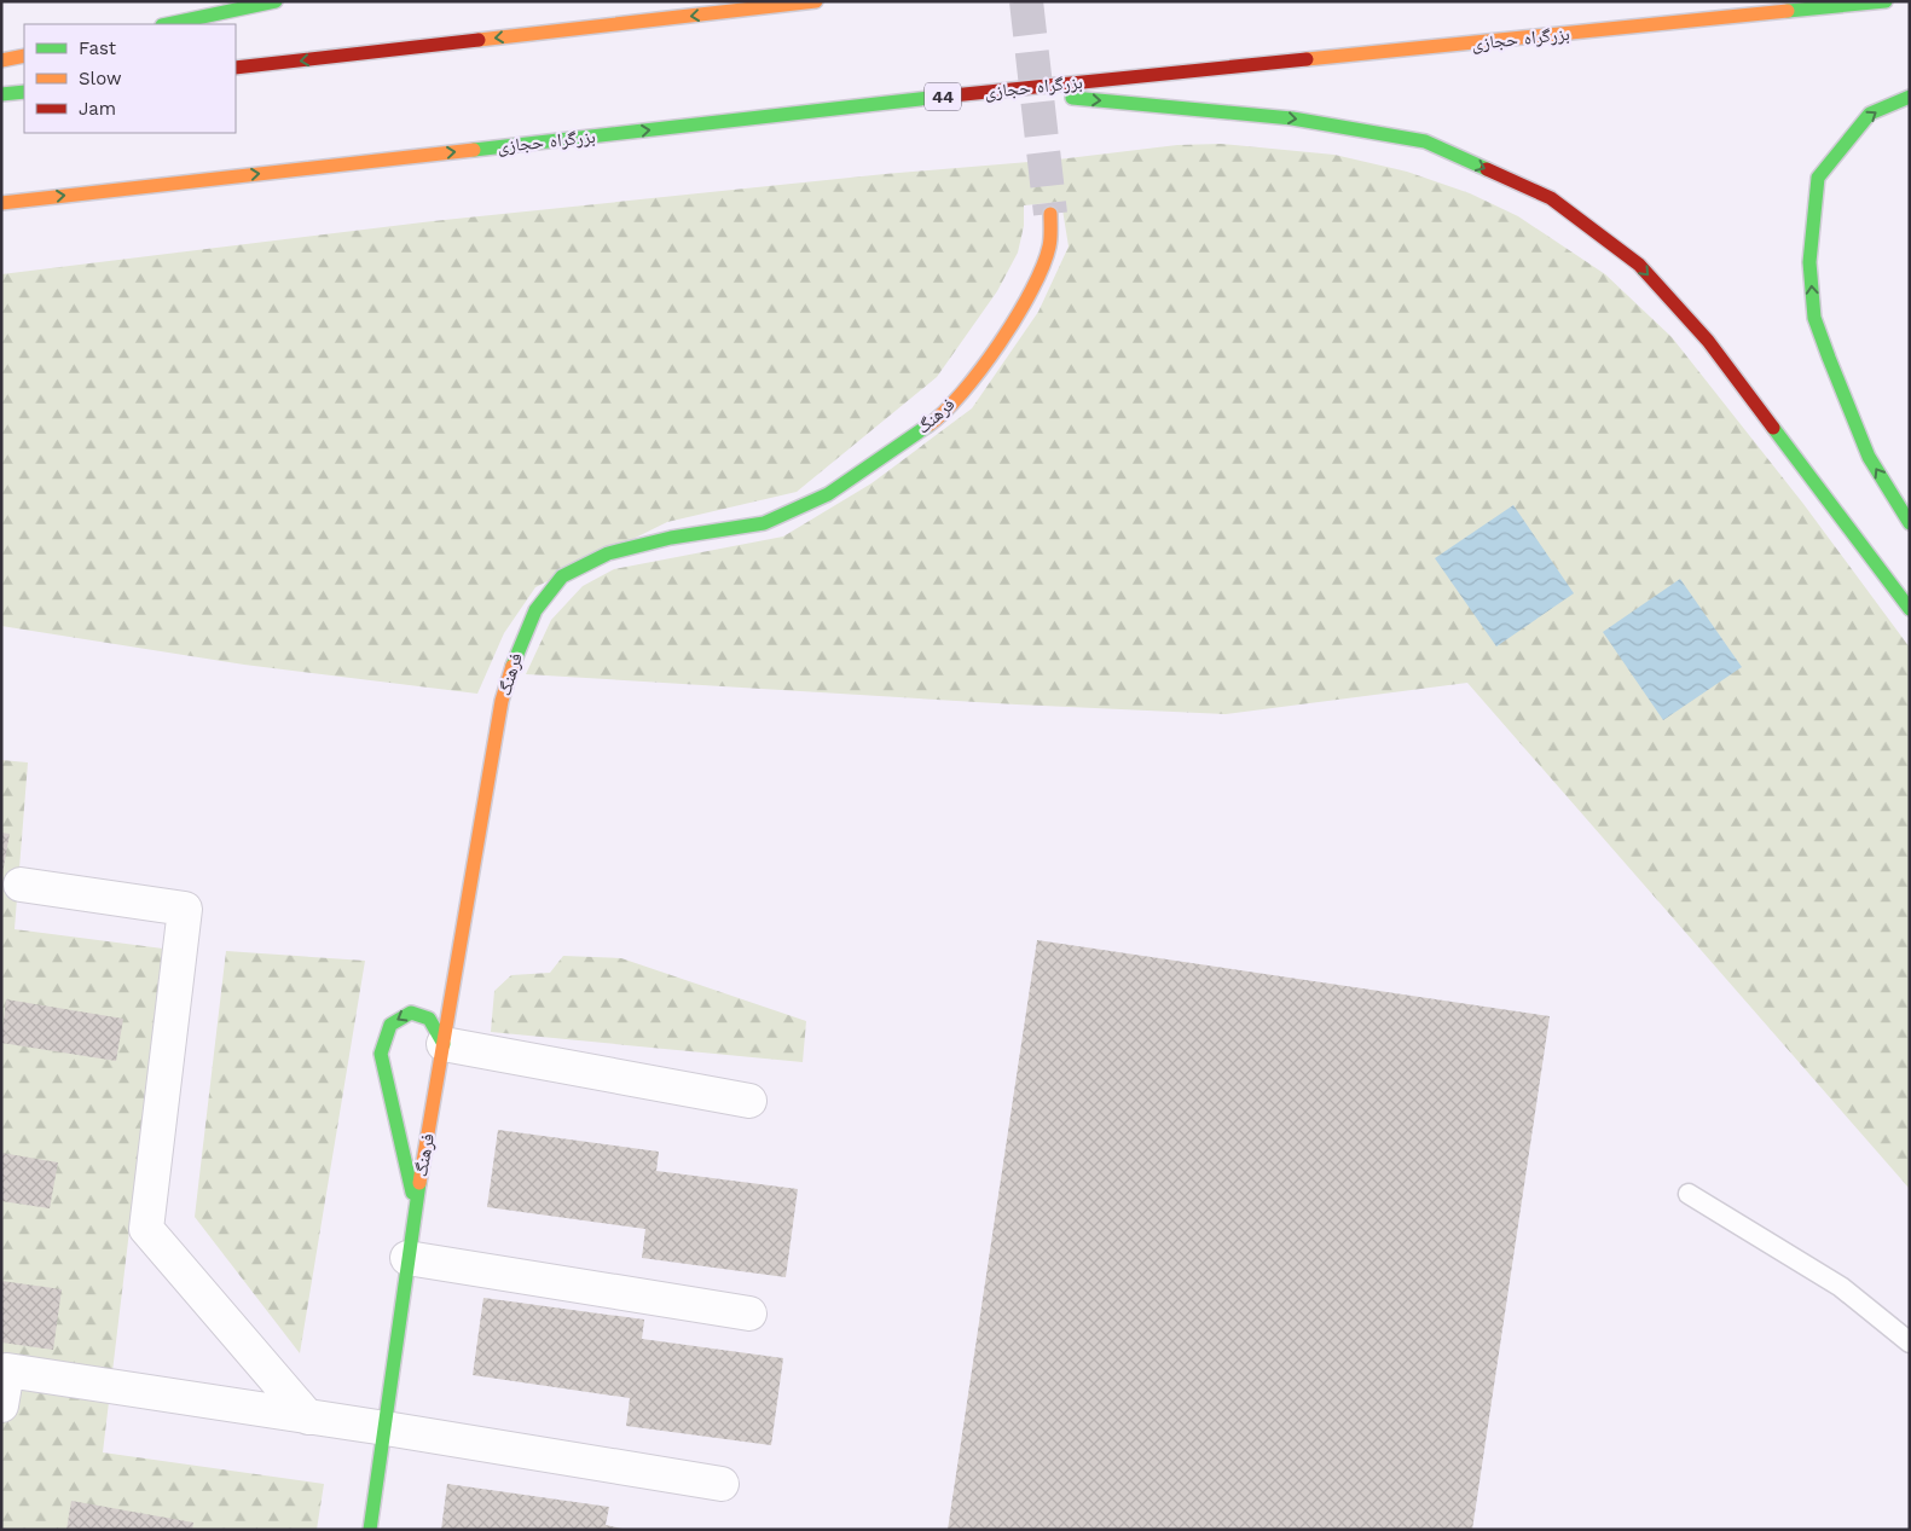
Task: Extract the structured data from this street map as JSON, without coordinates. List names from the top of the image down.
{
  "streets": {
    "main road": ["بزرگراه حجازی", "44", "فرهنگ"]
  },
  "legend": ["Fast", "Slow", "Jam"]
}
